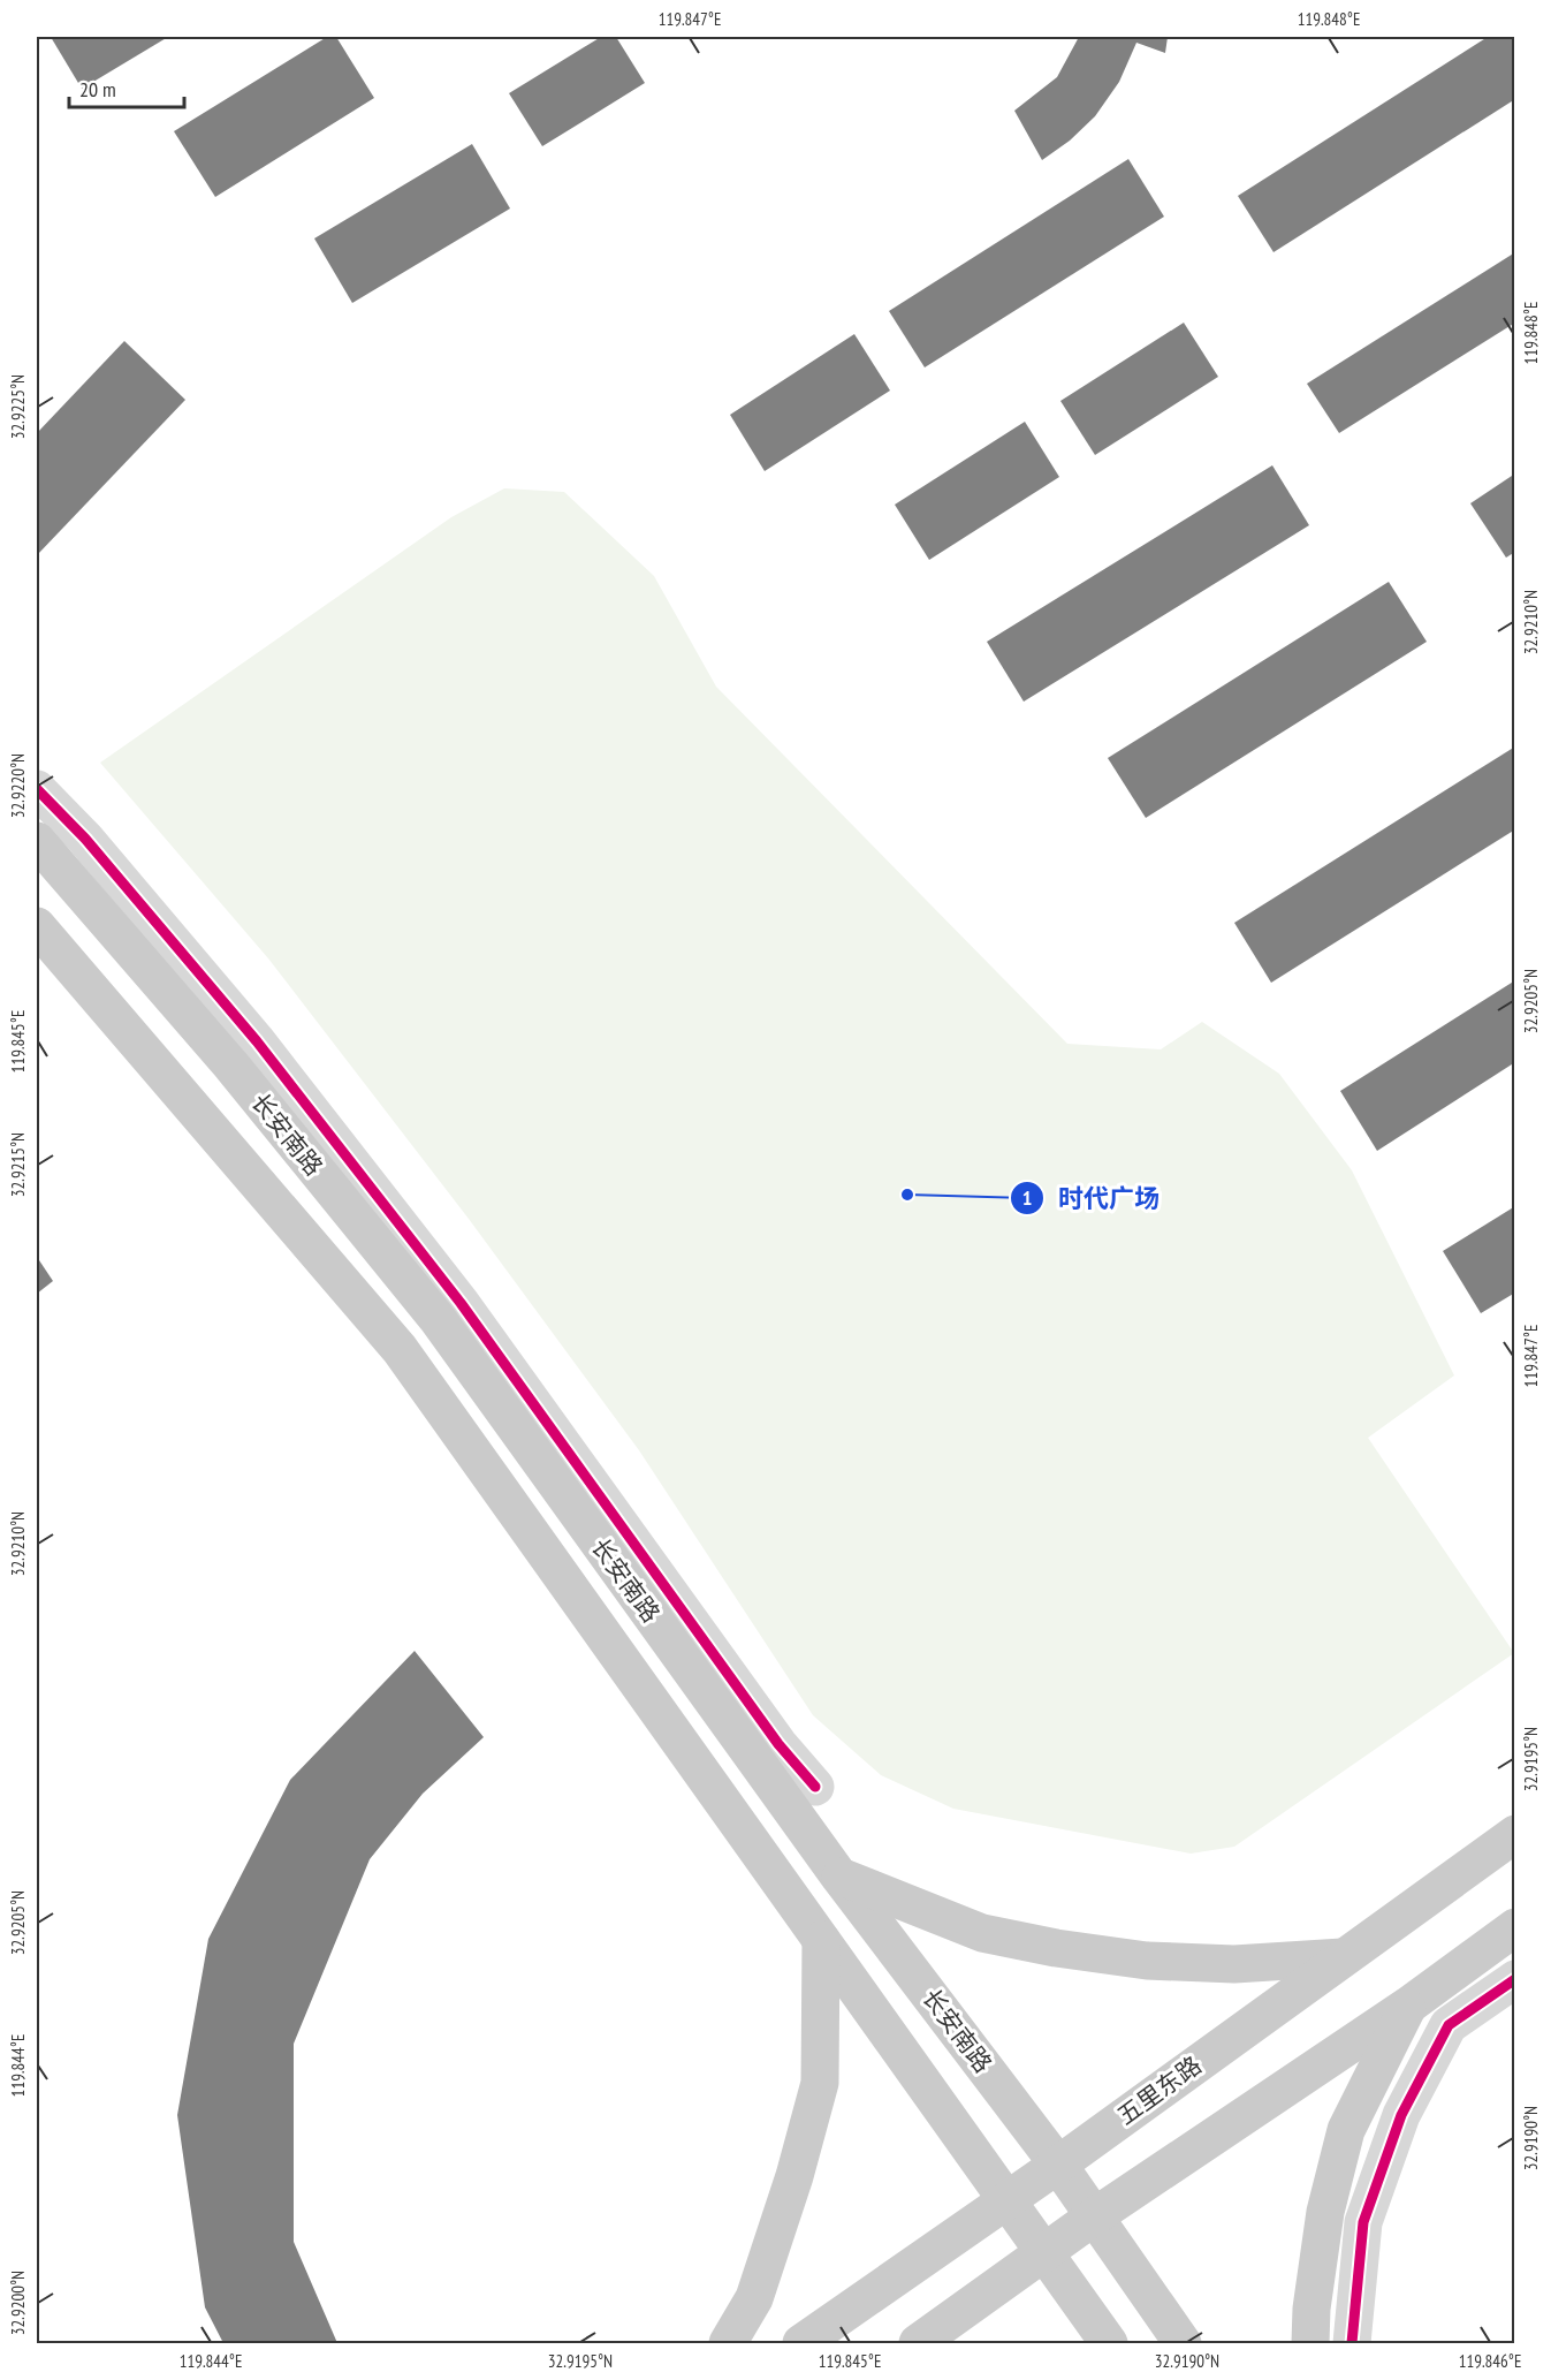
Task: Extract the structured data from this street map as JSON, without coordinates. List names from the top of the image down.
{
  "streets": {
    "main road": ["长安南路", "五里东路"]
  },
  "crossings": [
    ["长安南路", "五里东路"]
  ],
  "places": ["时代广场"],
  "scale_bar": "20 m",
  "coordinates": [
    "119.847°E",
    "119.848°E",
    "32.9225°N",
    "32.9210°N",
    "32.9220°N",
    "32.9205°N",
    "119.845°E",
    "32.9215°N",
    "32.9195°N",
    "119.844°E",
    "32.9190°N",
    "32.9200°N",
    "119.846°E"
  ]
}
